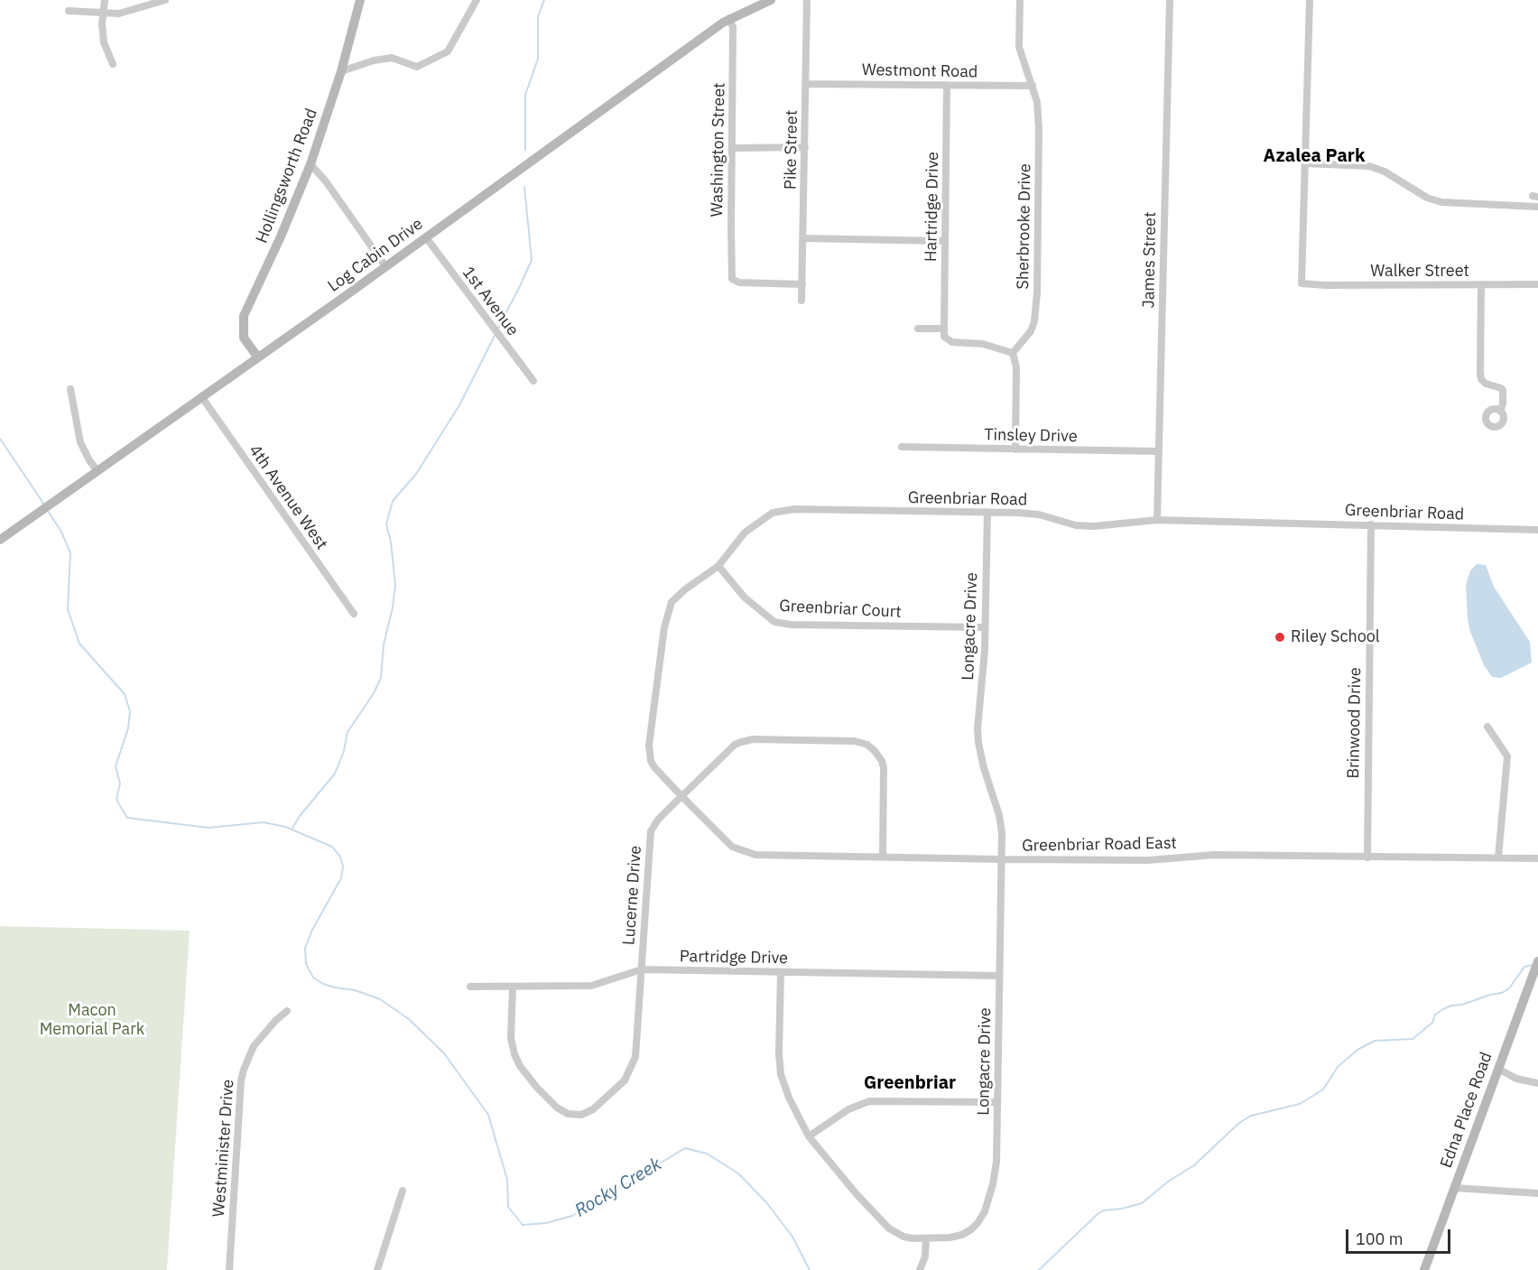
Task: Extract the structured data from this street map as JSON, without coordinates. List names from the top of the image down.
{
  "streets": {
    "street": [
      "Westmont Road",
      "Washington Street",
      "Pike Street",
      "Hollingsworth Road",
      "Hartridge Drive",
      "Sherbrooke Drive",
      "Log Cabin Drive",
      "James Street",
      "Walker Street",
      "1st Avenue",
      "Tinsley Drive",
      "4th Avenue West",
      "Greenbriar Road",
      "Greenbriar Court",
      "Longacre Drive",
      "Brinwood Drive",
      "Greenbriar Road East",
      "Lucerne Drive",
      "Partridge Drive",
      "Edna Place Road",
      "Westminister Drive"
    ]
  },
  "crossings": [
    ["Westmont Road", "Pike Street"],
    ["Westmont Road", "Hartridge Drive"],
    ["Westmont Road", "Sherbrooke Drive"],
    ["Washington Street", "Pike Street"],
    ["Washington Street", "Log Cabin Drive"],
    ["Hollingsworth Road", "Log Cabin Drive"],
    ["Log Cabin Drive", "1st Avenue"],
    ["Log Cabin Drive", "4th Avenue West"],
    ["James Street", "Tinsley Drive"],
    ["James Street", "Greenbriar Road"],
    ["Greenbriar Road", "Greenbriar Court"],
    ["Greenbriar Road", "Longacre Drive"],
    ["Greenbriar Road", "Brinwood Drive"],
    ["Greenbriar Road", "Greenbriar Road East"],
    ["Greenbriar Road", "Lucerne Drive"],
    ["Greenbriar Court", "Longacre Drive"],
    ["Longacre Drive", "Greenbriar Road East"],
    ["Longacre Drive", "Partridge Drive"],
    ["Brinwood Drive", "Greenbriar Road East"],
    ["Greenbriar Road East", "Lucerne Drive"],
    ["Lucerne Drive", "Partridge Drive"]
  ],
  "districts": ["Azalea Park", "Greenbriar"],
  "water": ["Rocky Creek"],
  "parks": ["Macon Memorial Park"],
  "places": ["Riley School"],
  "scale_bar": "100 m"
}
